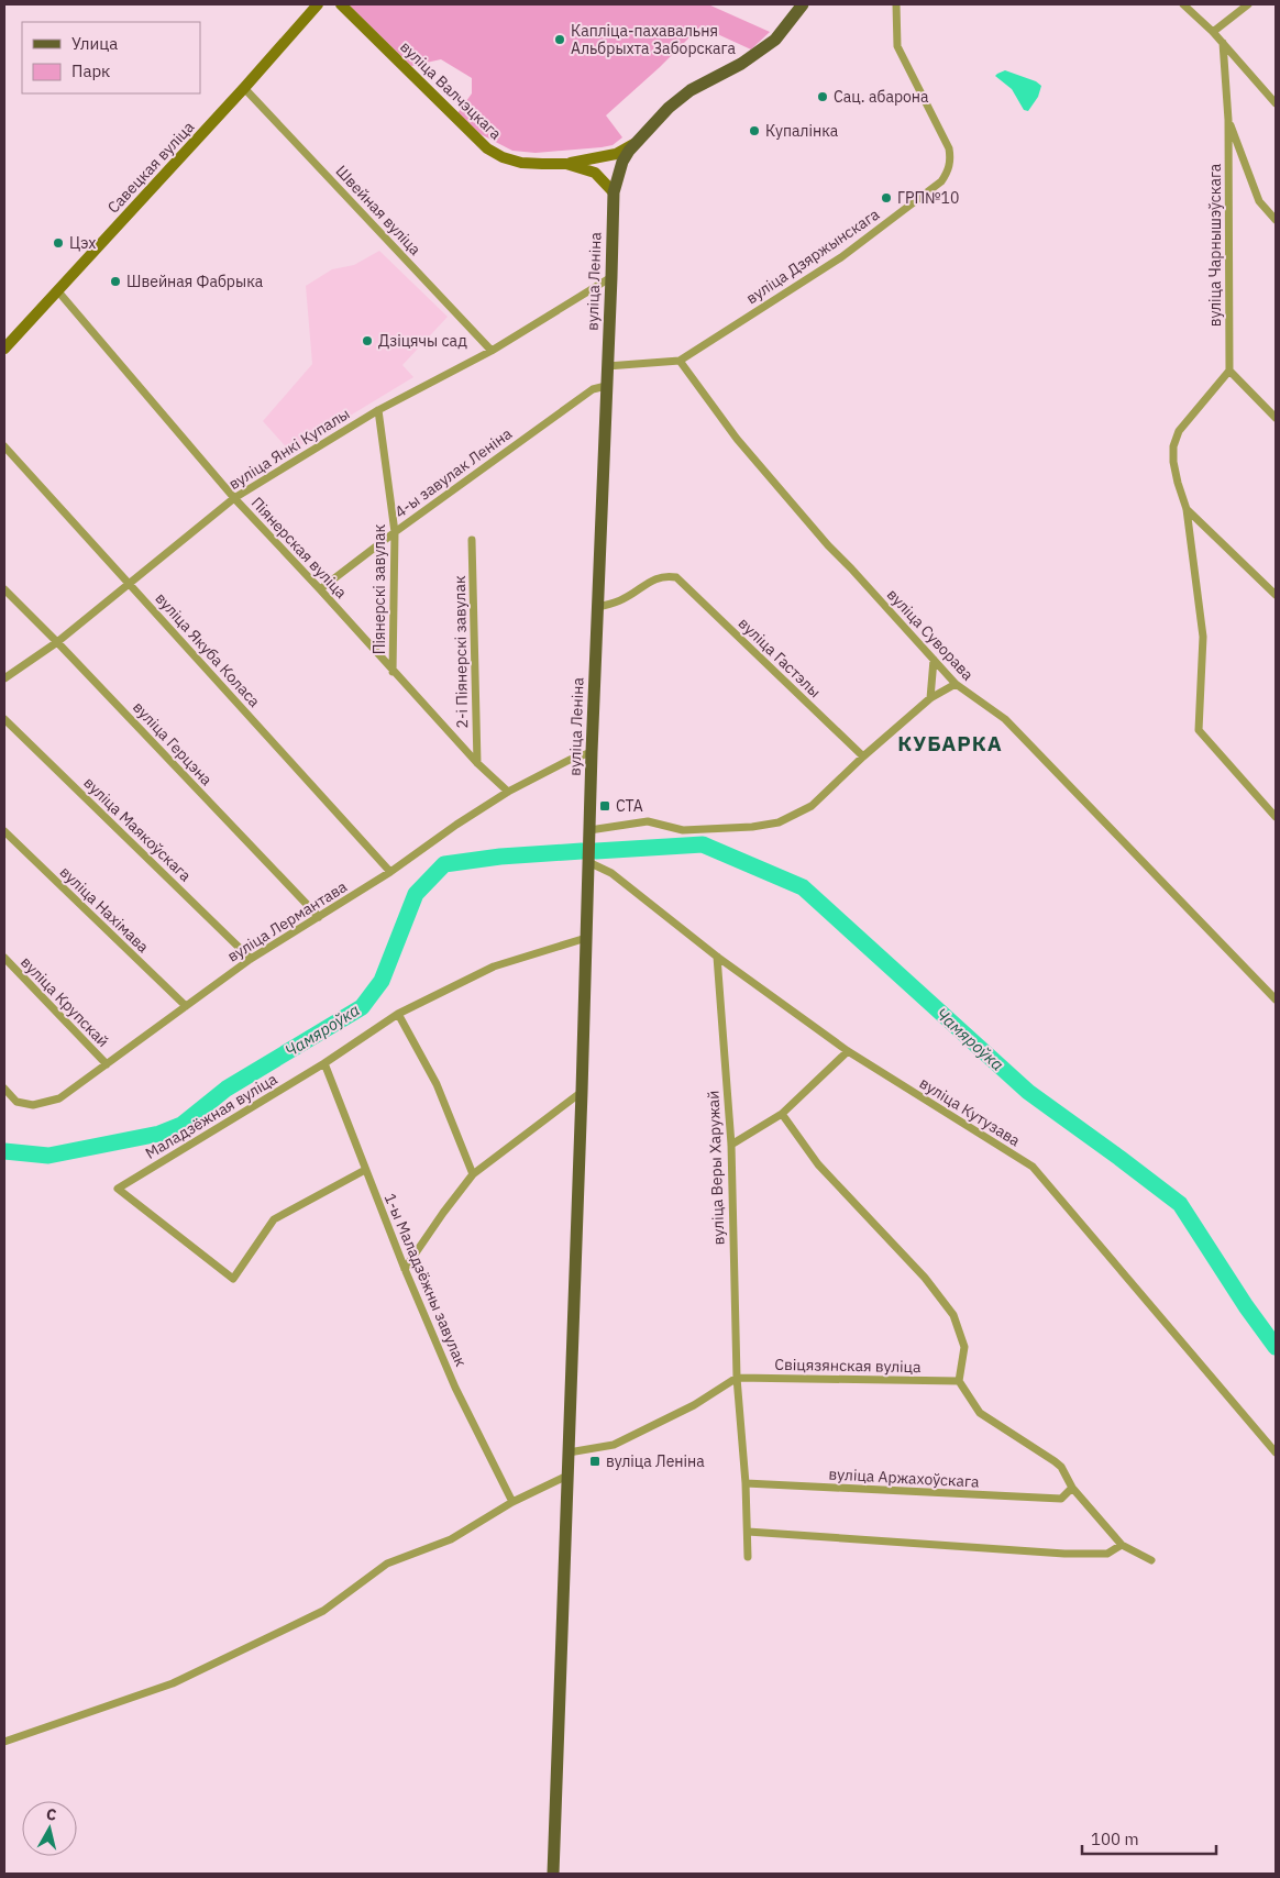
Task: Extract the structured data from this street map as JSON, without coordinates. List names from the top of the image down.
{
  "streets": {
    "main road": ["вуліца Леніна"],
    "street": [
      "вуліца Валчэцкага",
      "Савецкая вуліца",
      "Швейная вуліца",
      "вуліца Чарнышэўскага",
      "вуліца Дзяржынскага",
      "вуліца Янкі Купалы",
      "4-ы завулак Леніна",
      "Піянерская вуліца",
      "Піянерскі завулак",
      "вуліца Суворава",
      "вуліца Якуба Коласа",
      "2-і Піянерскі завулак",
      "вуліца Гастэлы",
      "вуліца Герцэна",
      "вуліца Маякоўскага",
      "вуліца Нахімава",
      "вуліца Лермантава",
      "вуліца Крупскай",
      "вуліца Кутузава",
      "Маладзёжная вуліца",
      "вуліца Веры Харужай",
      "1-ы Маладзёжны завулак",
      "Свіцязянская вуліца",
      "вуліца Аржахоўскага"
    ]
  },
  "crossings": [
    ["вуліца Валчэцкага", "вуліца Леніна"],
    ["Савецкая вуліца", "Швейная вуліца"],
    ["Савецкая вуліца", "Піянерская вуліца"],
    ["Швейная вуліца", "вуліца Янкі Купалы"],
    ["вуліца Дзяржынскага", "вуліца Леніна"],
    ["вуліца Дзяржынскага", "вуліца Суворава"],
    ["вуліца Леніна", "вуліца Янкі Купалы"],
    ["вуліца Леніна", "4-ы завулак Леніна"],
    ["вуліца Леніна", "вуліца Гастэлы"],
    ["вуліца Леніна", "вуліца Лермантава"],
    ["вуліца Леніна", "вуліца Кутузава"],
    ["вуліца Леніна", "Маладзёжная вуліца"],
    ["вуліца Янкі Купалы", "Піянерская вуліца"],
    ["вуліца Янкі Купалы", "Піянерскі завулак"],
    ["вуліца Янкі Купалы", "вуліца Якуба Коласа"],
    ["вуліца Янкі Купалы", "вуліца Герцэна"],
    ["4-ы завулак Леніна", "Піянерская вуліца"],
    ["4-ы завулак Леніна", "Піянерскі завулак"],
    ["Піянерская вуліца", "Піянерскі завулак"],
    ["Піянерская вуліца", "2-і Піянерскі завулак"],
    ["Піянерская вуліца", "вуліца Лермантава"],
    ["вуліца Якуба Коласа", "вуліца Лермантава"],
    ["вуліца Герцэна", "вуліца Лермантава"],
    ["вуліца Маякоўскага", "вуліца Лермантава"],
    ["вуліца Нахімава", "вуліца Лермантава"],
    ["вуліца Лермантава", "вуліца Крупскай"],
    ["вуліца Кутузава", "вуліца Веры Харужай"],
    ["Маладзёжная вуліца", "1-ы Маладзёжны завулак"],
    ["вуліца Веры Харужай", "Свіцязянская вуліца"],
    ["вуліца Веры Харужай", "вуліца Аржахоўскага"]
  ],
  "districts": ["КУБАРКА"],
  "water": ["Чамяроўка"],
  "places": {
    "other": [
      "Капліца-пахавальня Альбрыхта Заборскага",
      "Сац. абарона",
      "Купалінка",
      "ГРП№10",
      "Цэх",
      "Швейная Фабрыка",
      "Дзіцячы сад"
    ],
    "transit": ["СТА", "вуліца Леніна"]
  },
  "legend": ["Улица", "Парк"],
  "scale_bar": "100 m",
  "north": "top"
}
